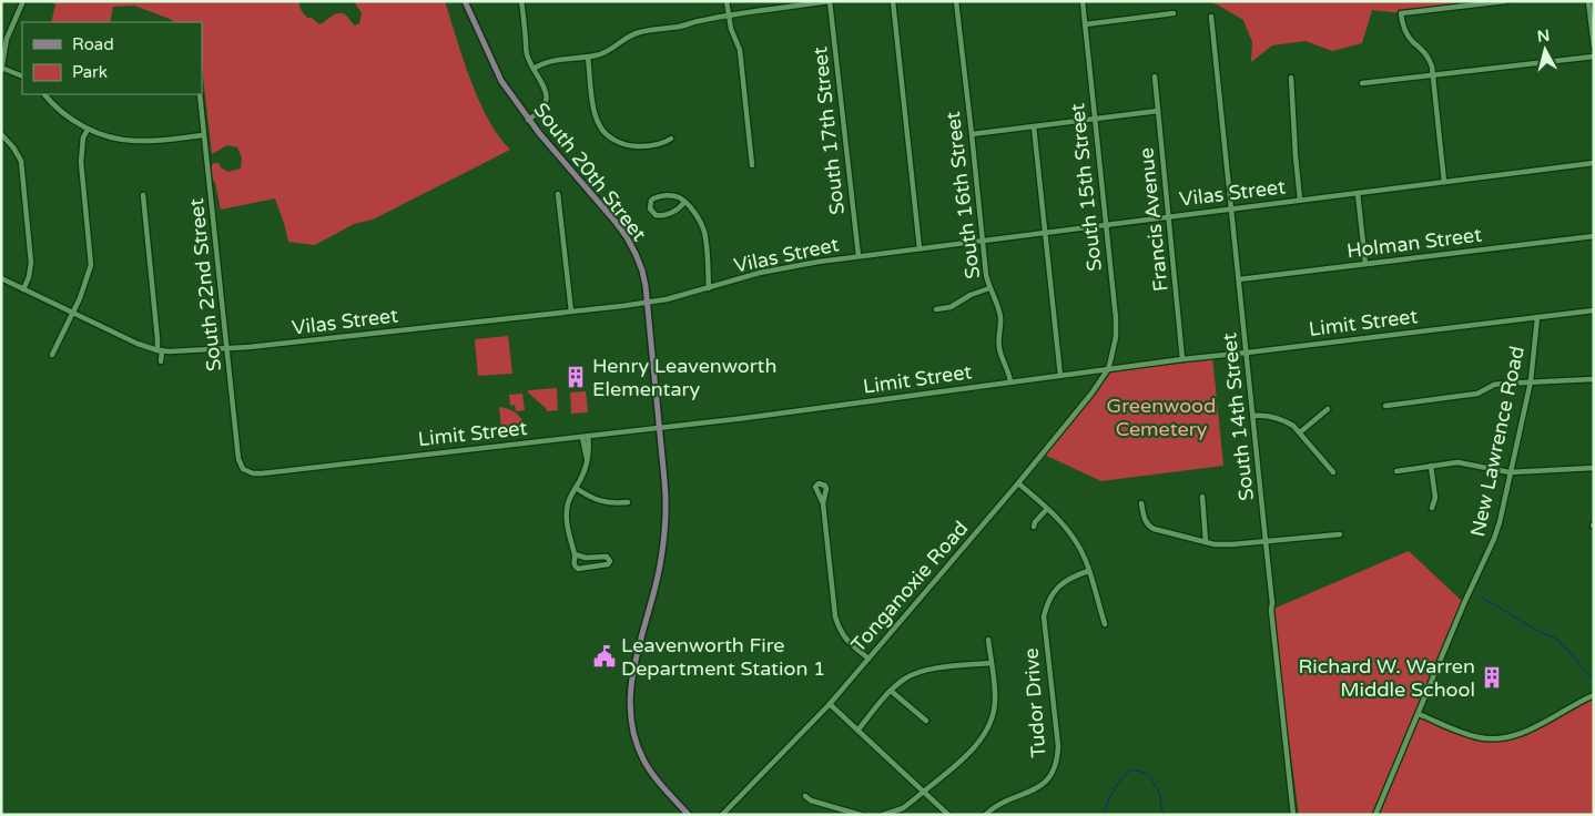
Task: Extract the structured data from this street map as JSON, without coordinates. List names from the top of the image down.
{
  "streets": {
    "main road": ["South 20th Street"],
    "street": [
      "South 17th Street",
      "South 15th Street",
      "Vilas Street",
      "South 16th Street",
      "Francis Avenue",
      "Holman Street",
      "South 22nd Street",
      "Limit Street",
      "South 14th Street",
      "New Lawrence Road",
      "Tonganoxie Road",
      "Tudor Drive"
    ]
  },
  "crossings": [
    ["South 17th Street", "Vilas Street"],
    ["South 20th Street", "Vilas Street"],
    ["South 20th Street", "Limit Street"],
    ["South 15th Street", "Vilas Street"],
    ["South 15th Street", "Limit Street"],
    ["South 15th Street", "Tonganoxie Road"],
    ["Vilas Street", "South 16th Street"],
    ["Vilas Street", "Francis Avenue"],
    ["Vilas Street", "South 22nd Street"],
    ["Vilas Street", "South 14th Street"],
    ["South 16th Street", "Limit Street"],
    ["Francis Avenue", "Limit Street"],
    ["Holman Street", "South 14th Street"],
    ["South 22nd Street", "Limit Street"],
    ["Limit Street", "South 14th Street"],
    ["Limit Street", "New Lawrence Road"],
    ["Limit Street", "Tonganoxie Road"]
  ],
  "parks": ["Greenwood Cemetery"],
  "places": {
    "building": ["Henry Leavenworth Elementary", "Richard W. Warren Middle School"],
    "public building": ["Leavenworth Fire Department Station 1"]
  },
  "legend": ["Road", "Park"],
  "north": "top"
}
